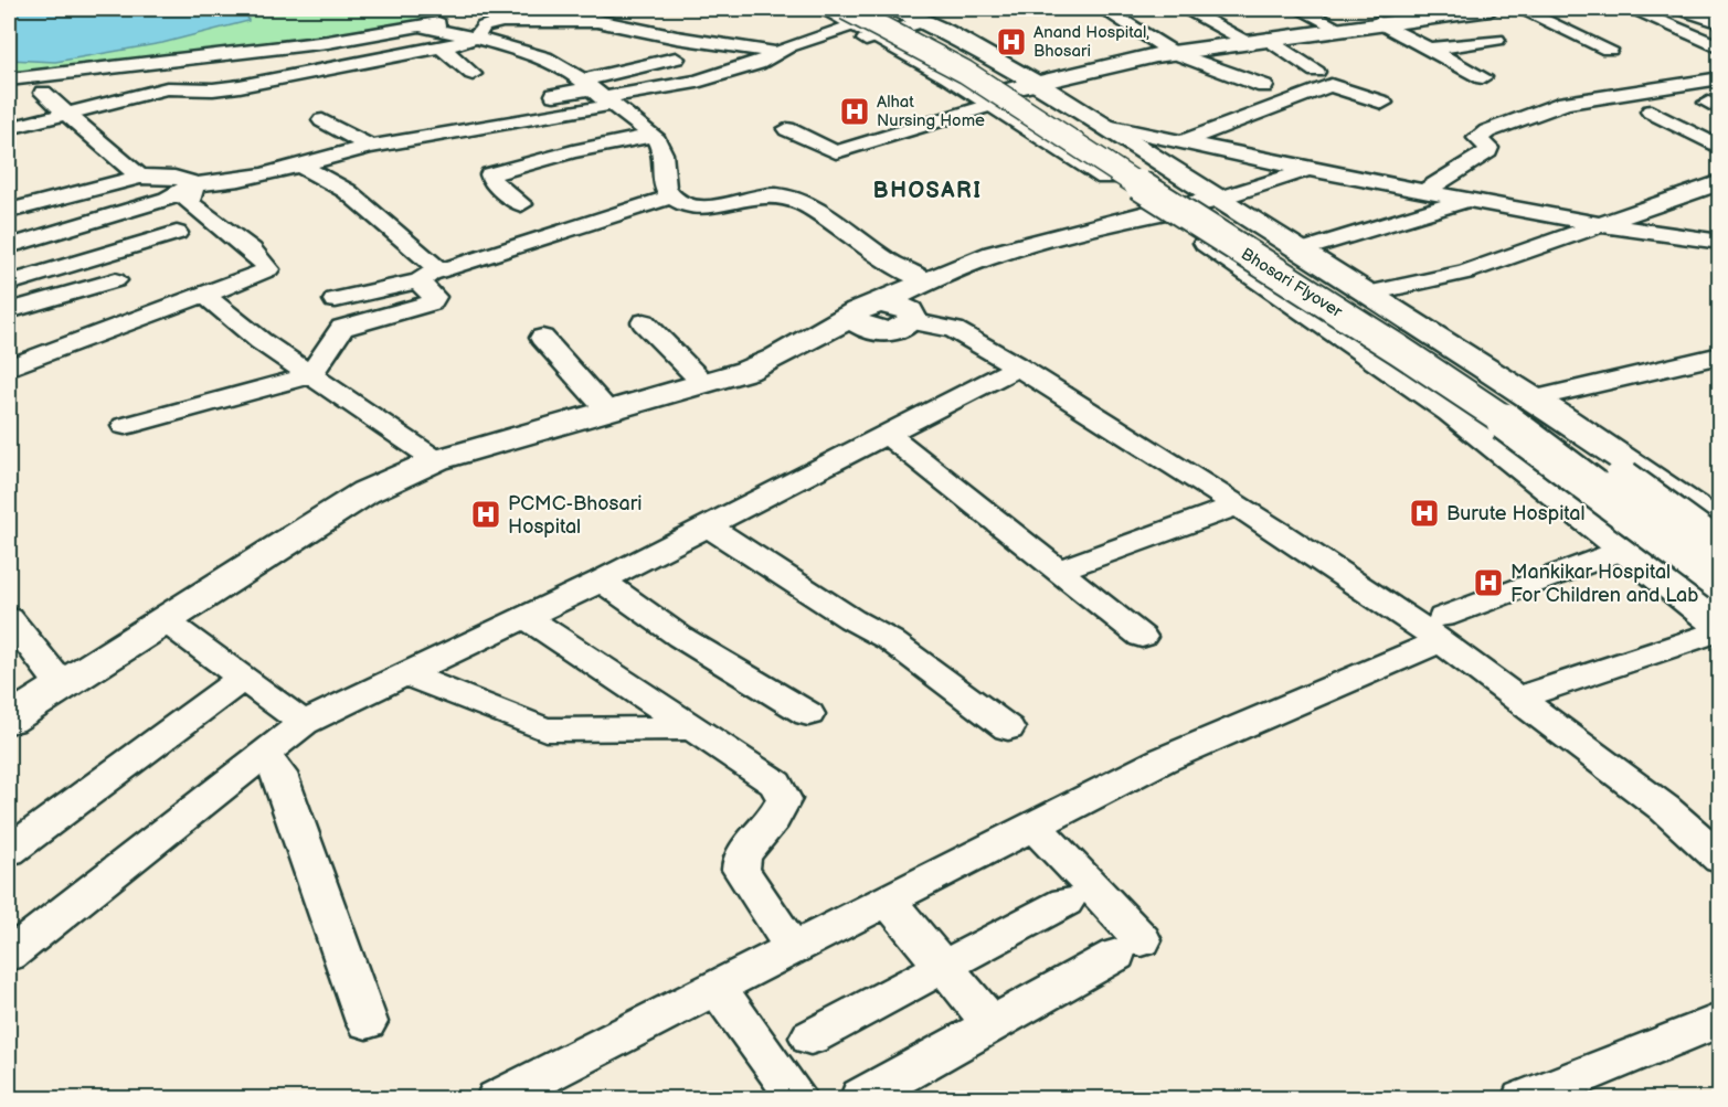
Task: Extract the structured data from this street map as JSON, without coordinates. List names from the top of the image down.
{
  "streets": {
    "main road": ["Bhosari Flyover"]
  },
  "districts": ["BHOSARI"],
  "places": {
    "hospital": [
      "Anand Hospital, Bhosari",
      "Alhat Nursing Home",
      "Burute Hospital",
      "PCMC-Bhosari Hospital",
      "Mankikar Hospital For Children and Lab"
    ]
  }
}
